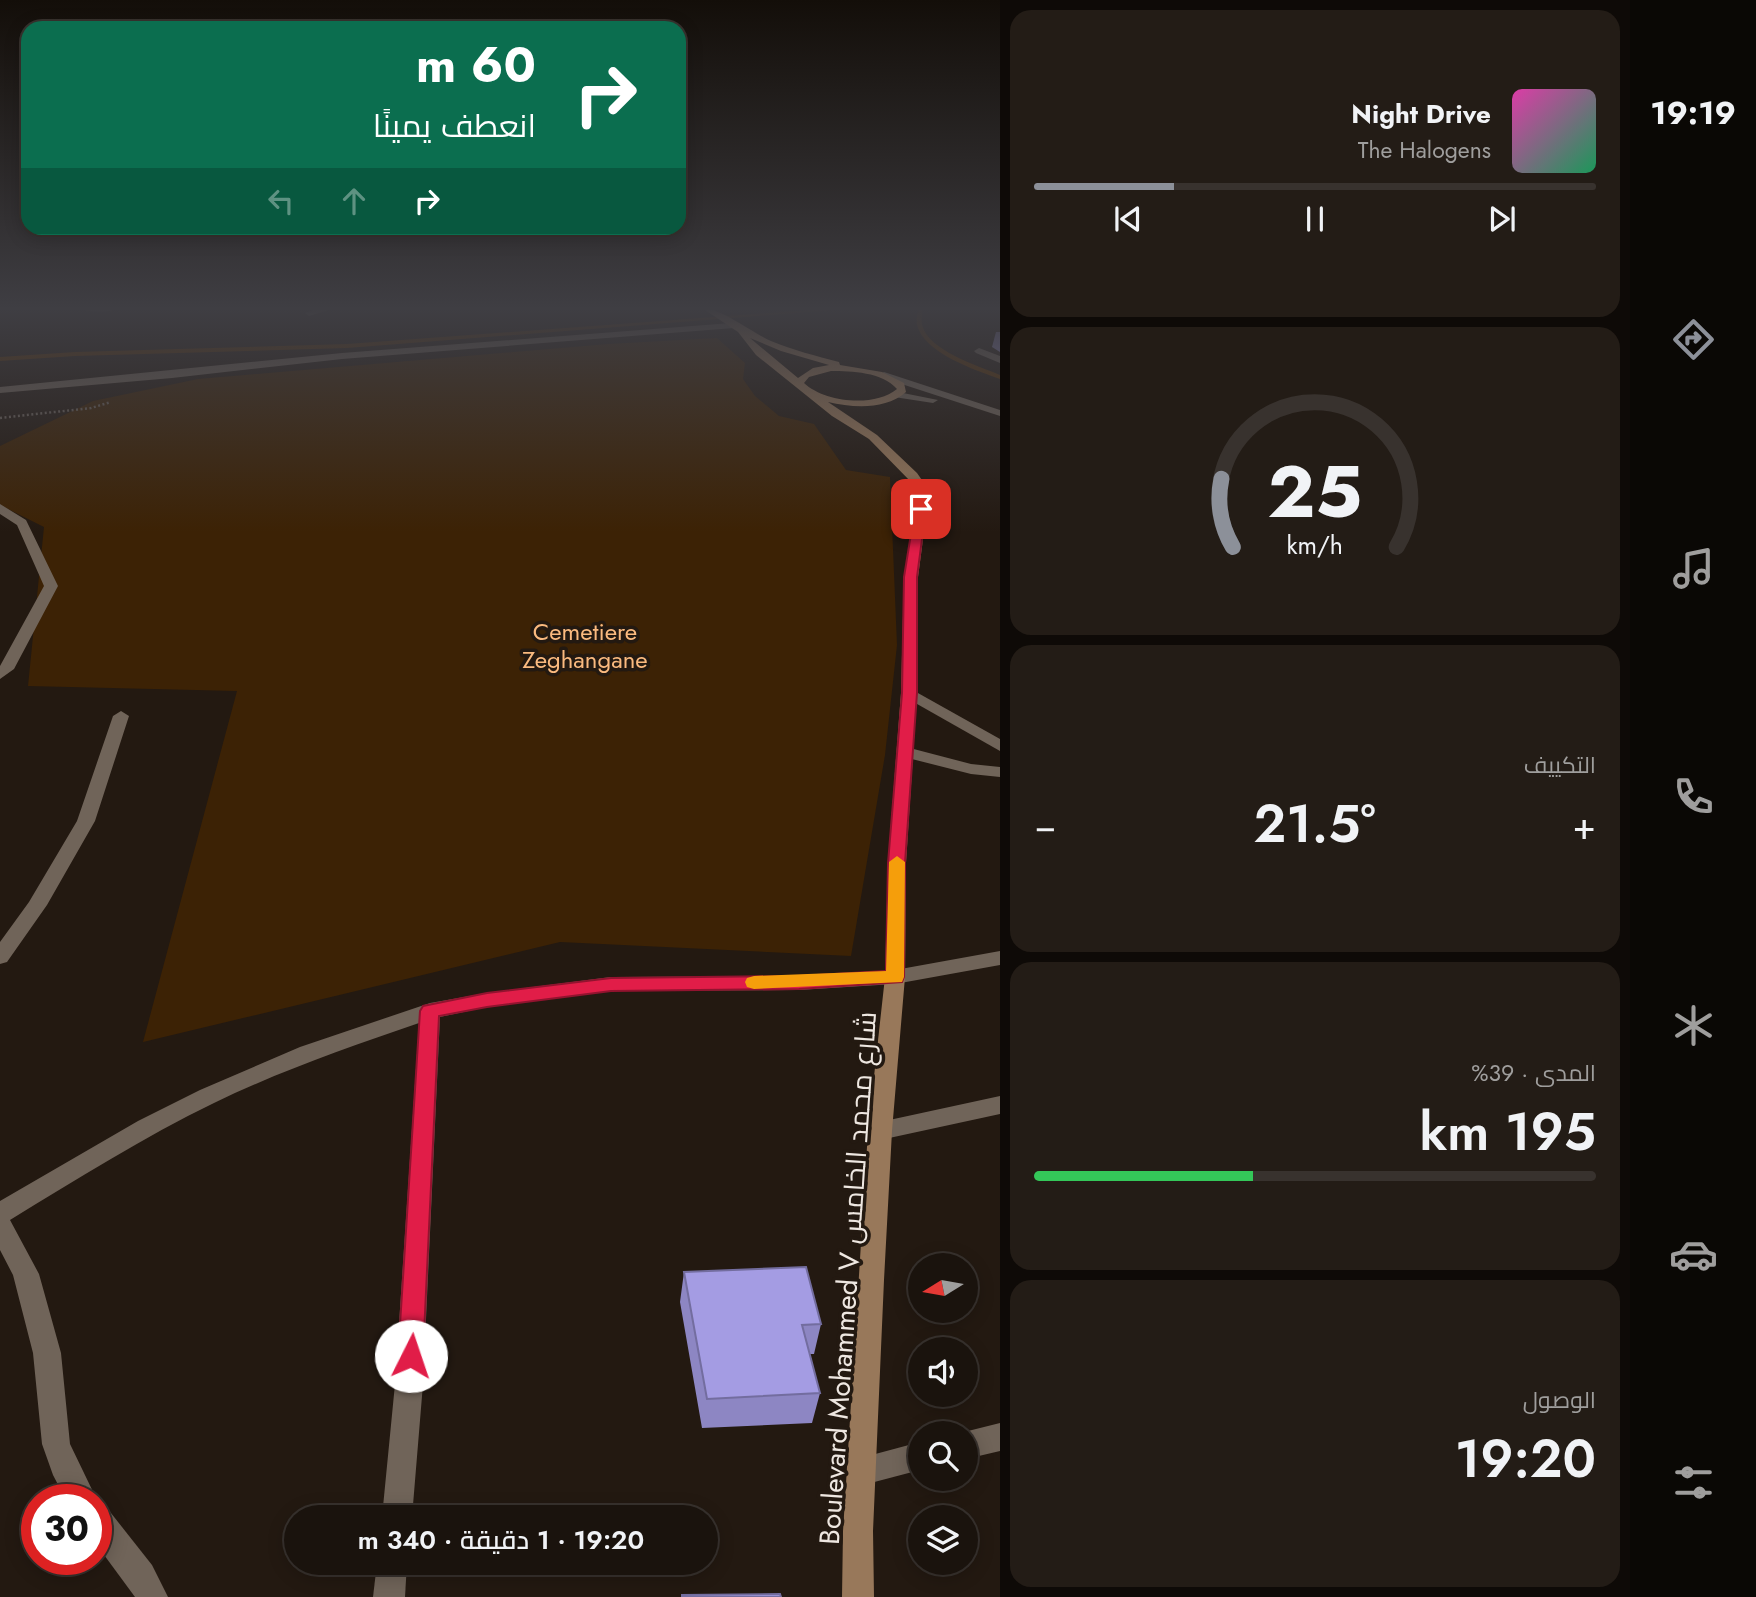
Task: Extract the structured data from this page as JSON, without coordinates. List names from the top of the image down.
{
  "streets": {
    "main road": ["Boulevard Mohammed V شارع محمد الخامس"]
  },
  "parks": ["Cemetiere Zeghangane"],
  "north": "left",
  "page": {
    "tabs": "19:19",
    "turn": ["60 m", "انعطف يمينًا"],
    "song": ["Night Drive", "The Halogens"],
    "tile": [
      "التكييف",
      ["المدى · 39%", "195 km"],
      ["الوصول", "19:20"]
    ],
    "heat": ["−", "21.5°", "+"],
    "limit": "30",
    "trip": "19:20 · 1 دقيقة · 340 m",
    "gauge": ["25", "km/h"]
  }
}
